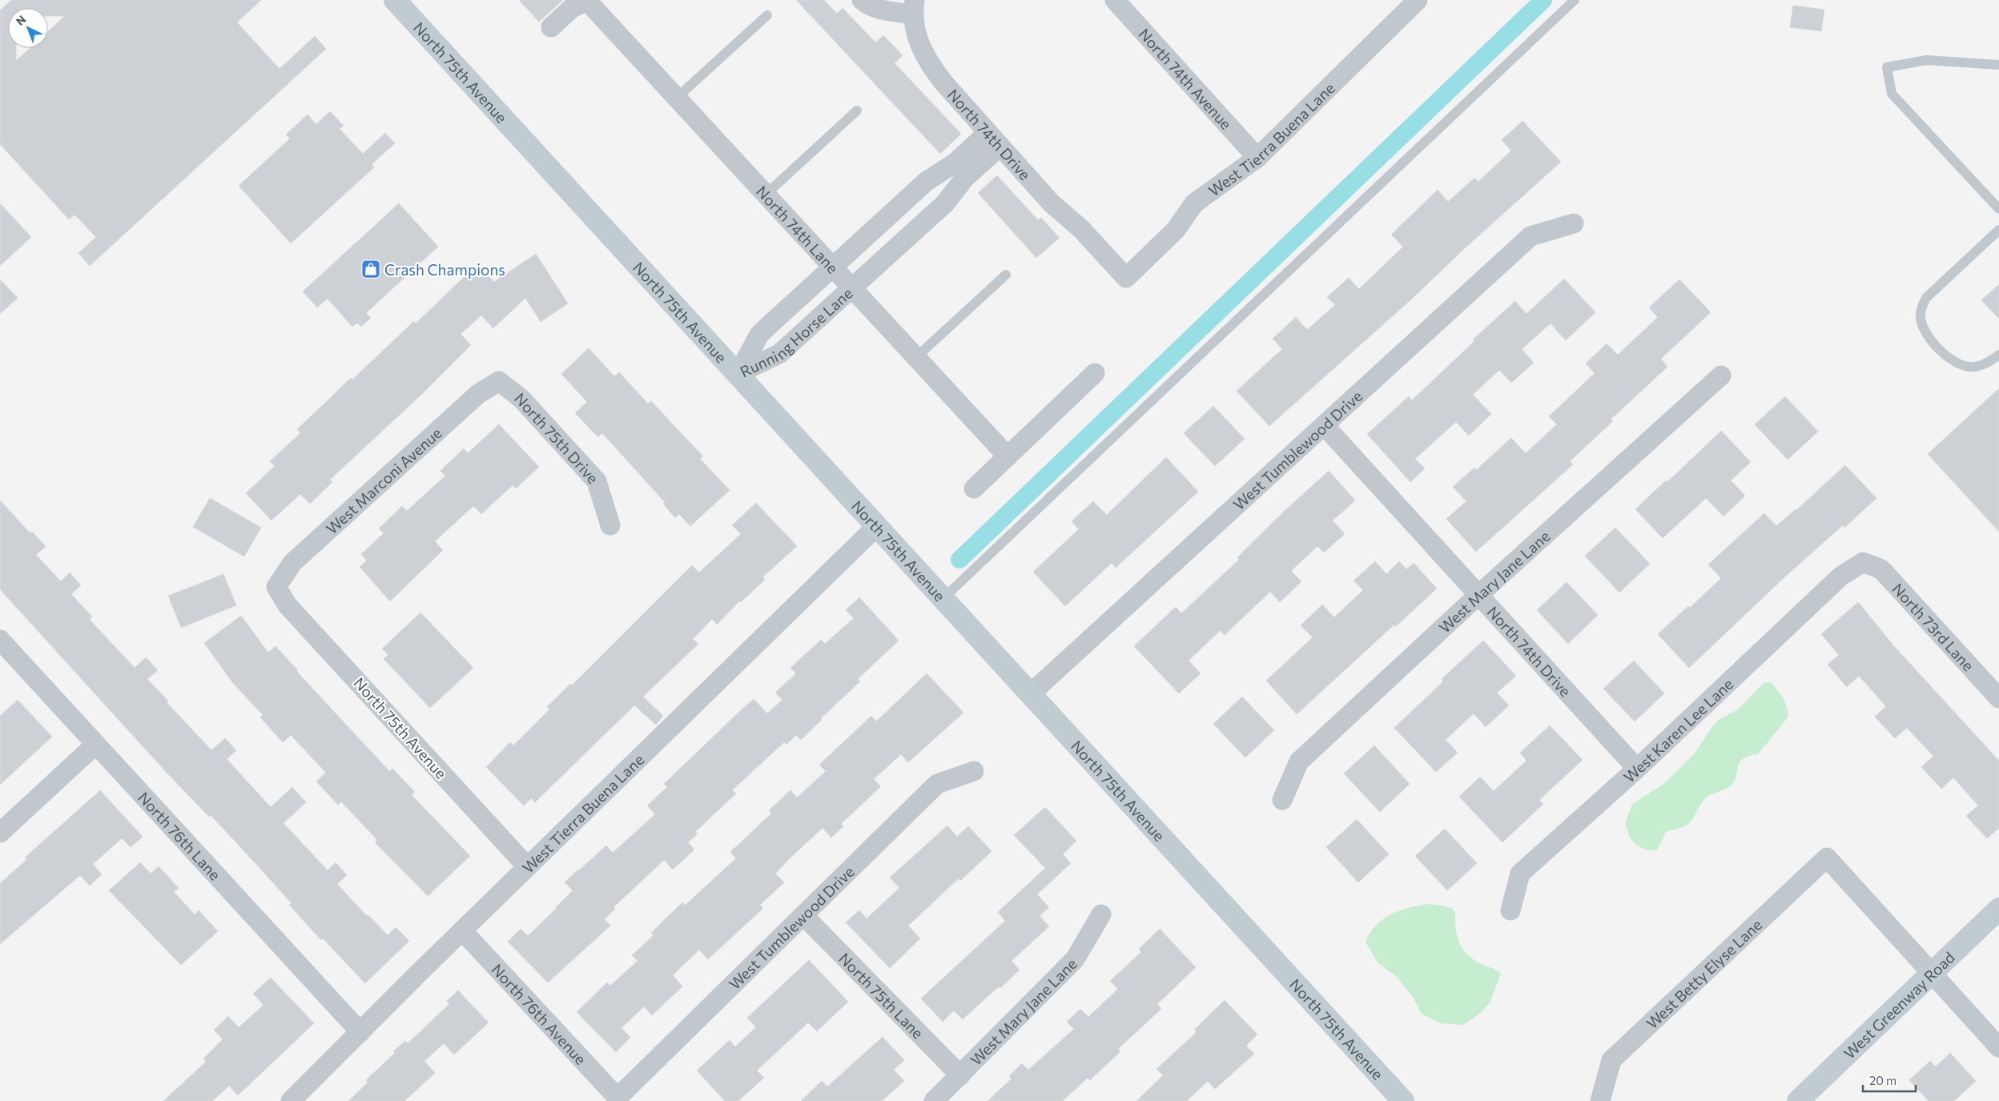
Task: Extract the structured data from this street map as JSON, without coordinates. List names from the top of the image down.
{
  "streets": {
    "main road": ["North 75th Avenue", "West Greenway Road"],
    "street": [
      "North 74th Avenue",
      "North 74th Drive",
      "West Tierra Buena Lane",
      "North 74th Lane",
      "Running Horse Lane",
      "North 75th Drive",
      "West Tumblewood Drive",
      "West Marconi Avenue",
      "West Mary Jane Lane",
      "North 73rd Lane",
      "West Karen Lee Lane",
      "North 76th Lane",
      "West Betty Elyse Lane",
      "North 75th Lane",
      "North 76th Avenue"
    ]
  },
  "crossings": [
    ["North 75th Avenue", "West Tierra Buena Lane"],
    ["North 75th Avenue", "Running Horse Lane"],
    ["North 75th Avenue", "West Tumblewood Drive"],
    ["North 75th Avenue", "West Marconi Avenue"],
    ["North 74th Avenue", "West Tierra Buena Lane"],
    ["North 74th Drive", "West Tierra Buena Lane"],
    ["North 74th Drive", "Running Horse Lane"],
    ["North 74th Drive", "West Tumblewood Drive"],
    ["North 74th Drive", "West Mary Jane Lane"],
    ["North 74th Drive", "West Karen Lee Lane"],
    ["West Tierra Buena Lane", "North 76th Lane"],
    ["West Tierra Buena Lane", "North 76th Avenue"],
    ["North 74th Lane", "Running Horse Lane"],
    ["North 75th Drive", "West Marconi Avenue"],
    ["West Tumblewood Drive", "North 75th Lane"],
    ["West Tumblewood Drive", "North 76th Avenue"],
    ["West Mary Jane Lane", "North 75th Lane"],
    ["North 73rd Lane", "West Karen Lee Lane"],
    ["West Betty Elyse Lane", "West Greenway Road"]
  ],
  "places": {
    "shop": ["Crash Champions"]
  },
  "scale_bar": "20 m",
  "north": "top left"
}
